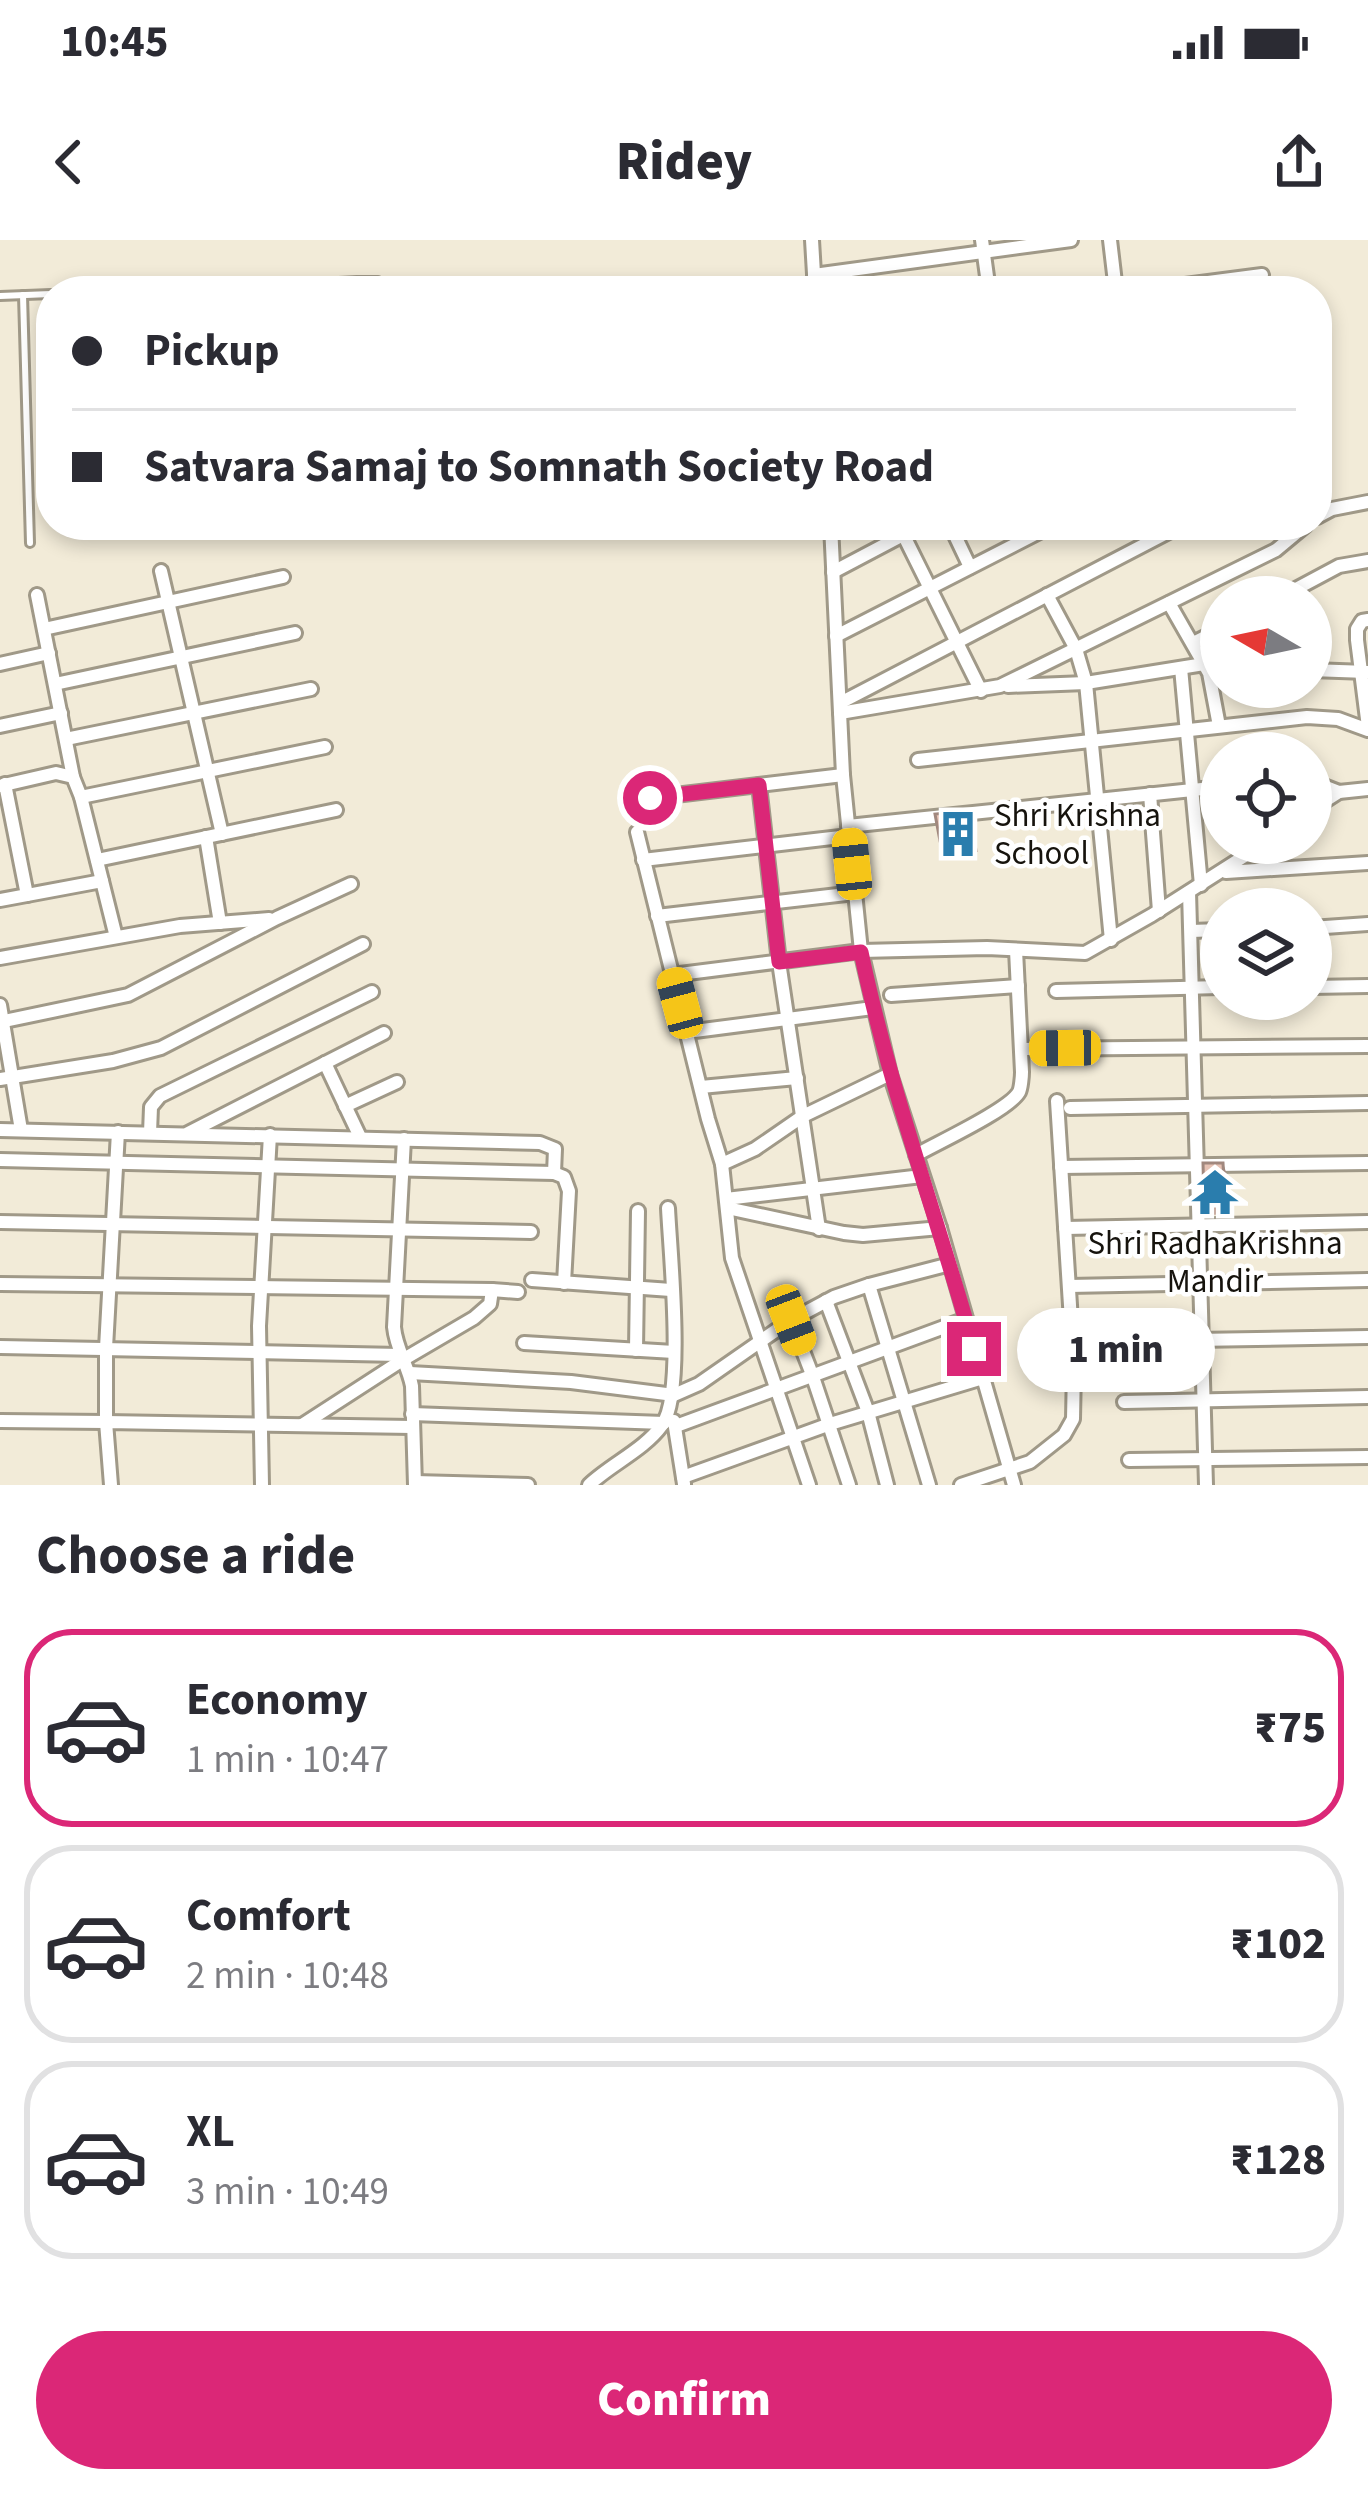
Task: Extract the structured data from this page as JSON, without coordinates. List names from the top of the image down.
{
  "places": {
    "building": ["Shri Krishna School"],
    "temple": ["Shri RadhaKrishna Mandir"]
  },
  "north": "left",
  "page": {
    "status": "10:45",
    "header": "Ridey",
    "banner": ["Pickup", "Satvara Samaj to Somnath Society Road"],
    "bubble": "1 min",
    "heading": "Choose a ride",
    "list": [
      {
        "name": "Economy",
        "note": "1 min · 10:47",
        "value": "₹75"
      },
      {
        "name": "Comfort",
        "note": "2 min · 10:48",
        "value": "₹102"
      },
      {
        "name": "XL",
        "note": "3 min · 10:49",
        "value": "₹128"
      }
    ],
    "buttons": "Confirm"
  }
}
